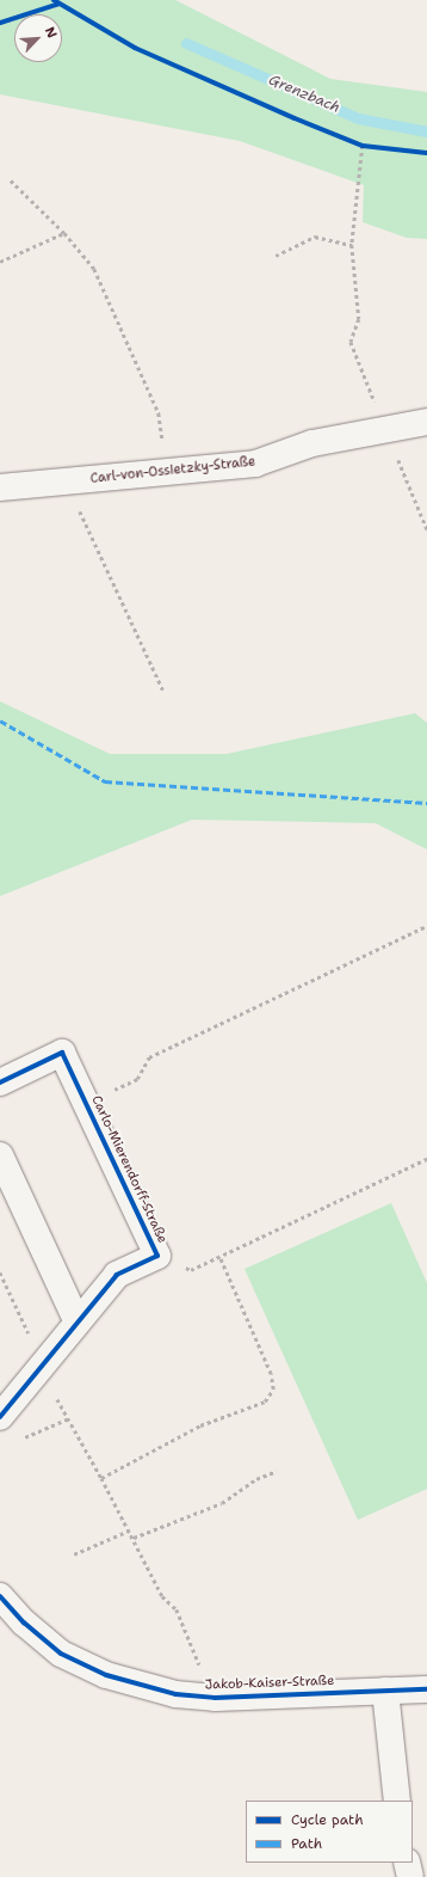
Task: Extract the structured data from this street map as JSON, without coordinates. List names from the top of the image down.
{
  "streets": {
    "street": ["Carl-von-Ossietzky-Straße", "Carlo-Mierendorff-Straße", "Jakob-Kaiser-Straße"]
  },
  "water": ["Grenzbach"],
  "legend": ["Cycle path", "Path"],
  "north": "top right"
}
